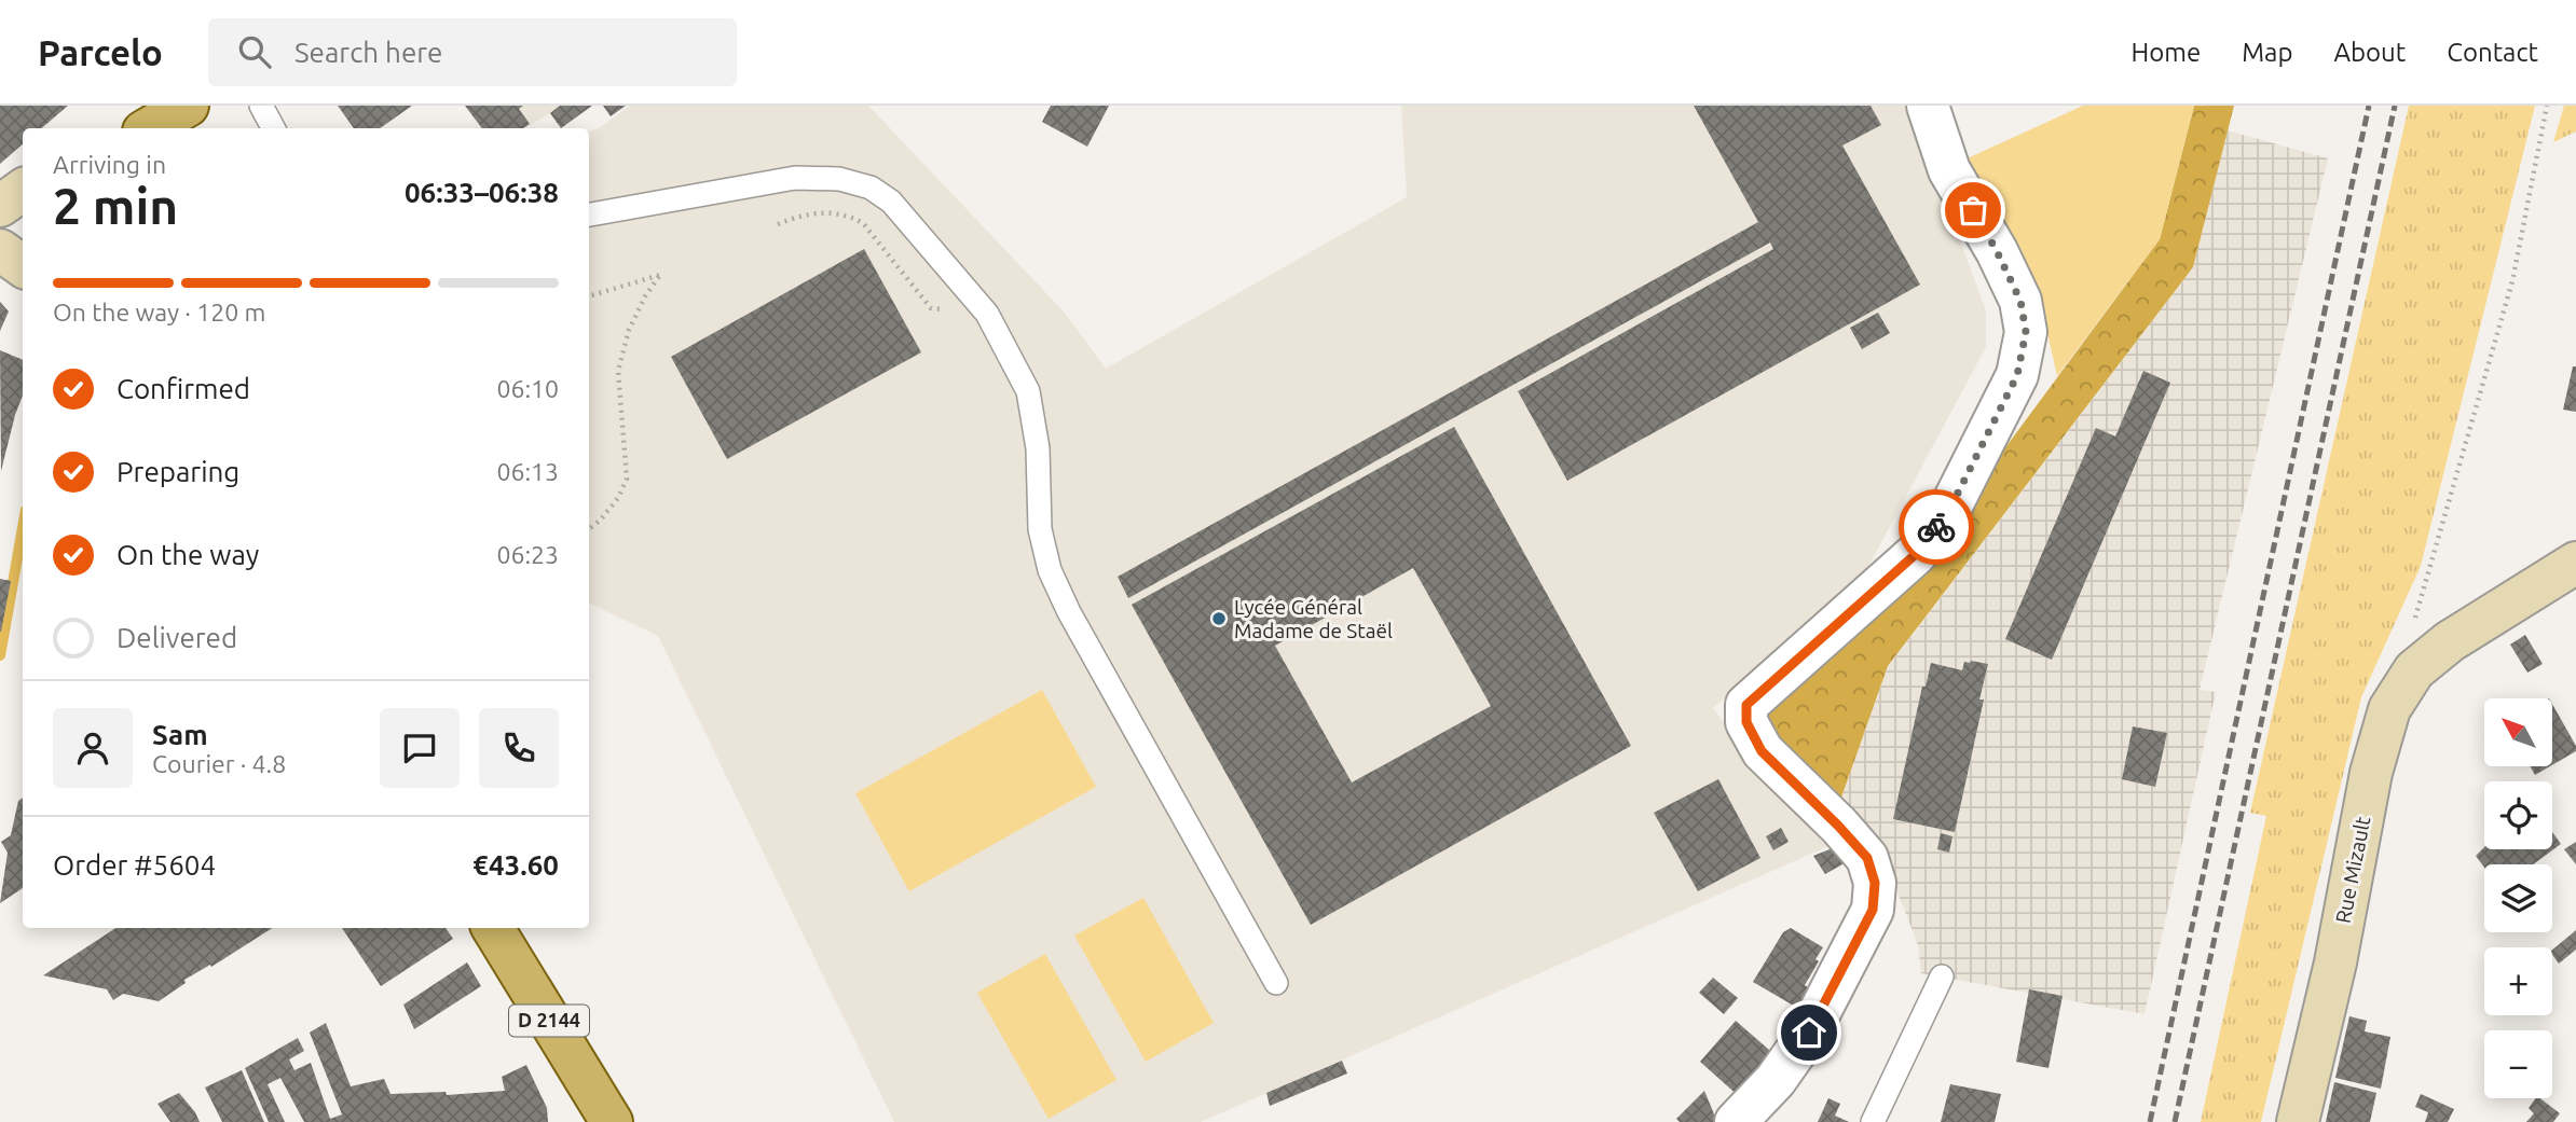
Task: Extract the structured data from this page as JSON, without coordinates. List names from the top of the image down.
{
  "streets": {
    "main road": ["D 2144"],
    "street": ["Rue Mizault"]
  },
  "places": ["Lycée Général Madame de Staël"],
  "north": "top left",
  "page": {
    "header": "Parcelo",
    "search": "Search here",
    "nav": [
      "Home",
      "Map",
      "About",
      "Contact"
    ],
    "heading": ["2 min", "Arriving in", "06:33–06:38"],
    "panel": [
      "Sam",
      "Courier · 4.8",
      "Order #5604",
      "€43.60"
    ],
    "bar": "On the way · 120 m",
    "list": [
      ["Confirmed", "06:10"],
      ["Preparing", "06:13"],
      ["On the way", "06:23"],
      "Delivered"
    ],
    "map_buttons": ["+", "−"]
  }
}
